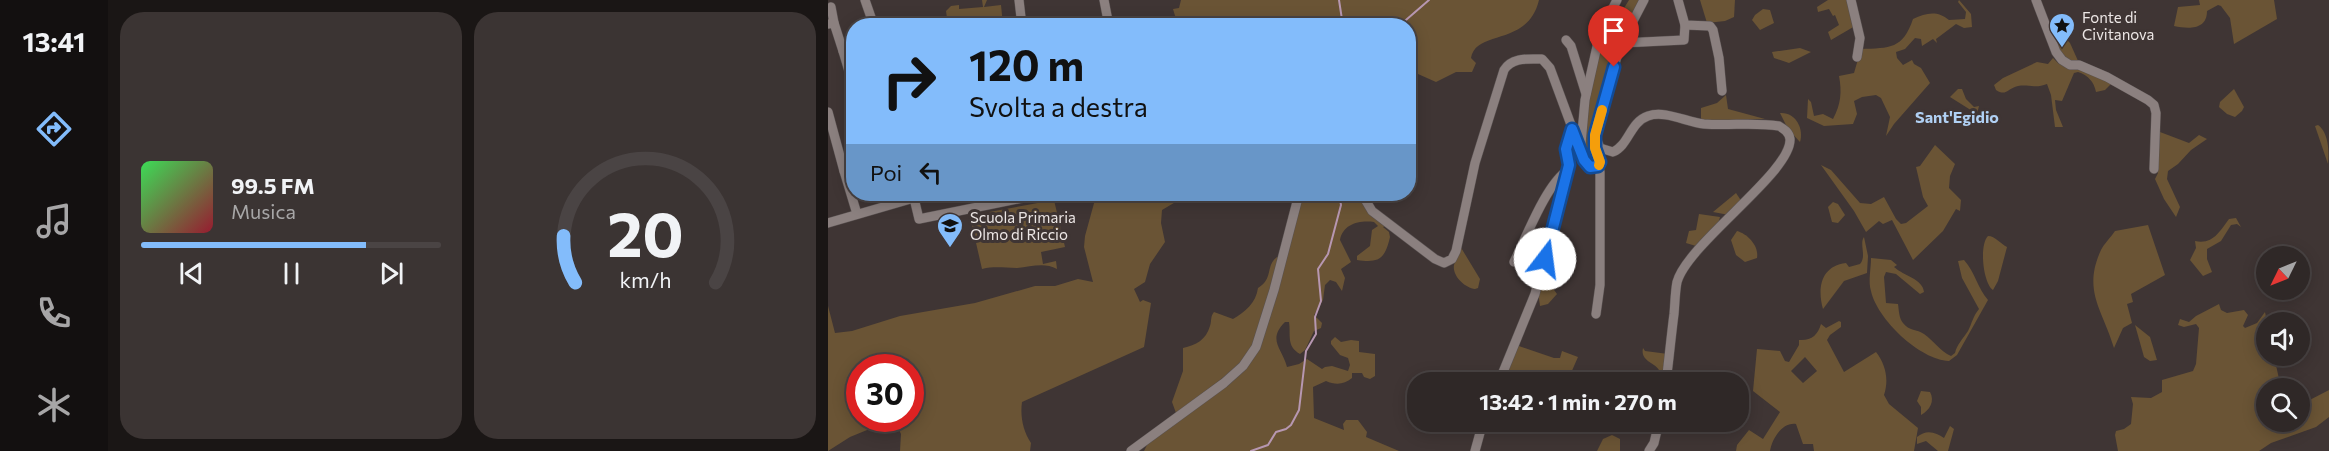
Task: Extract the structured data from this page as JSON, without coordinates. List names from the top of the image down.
{
  "districts": ["Sant'Egidio"],
  "places": {
    "place": ["Fonte di Civitanova"],
    "school or university": ["Scuola Primaria Olmo di Riccio"]
  },
  "north": "bottom left",
  "page": {
    "tabs": "13:41",
    "turn": ["120 m", "Svolta a destra"],
    "then": "Poi",
    "song": ["99.5 FM", "Musica"],
    "limit": "30",
    "trip": "13:42 · 1 min · 270 m",
    "gauge": ["20", "km/h"]
  }
}
